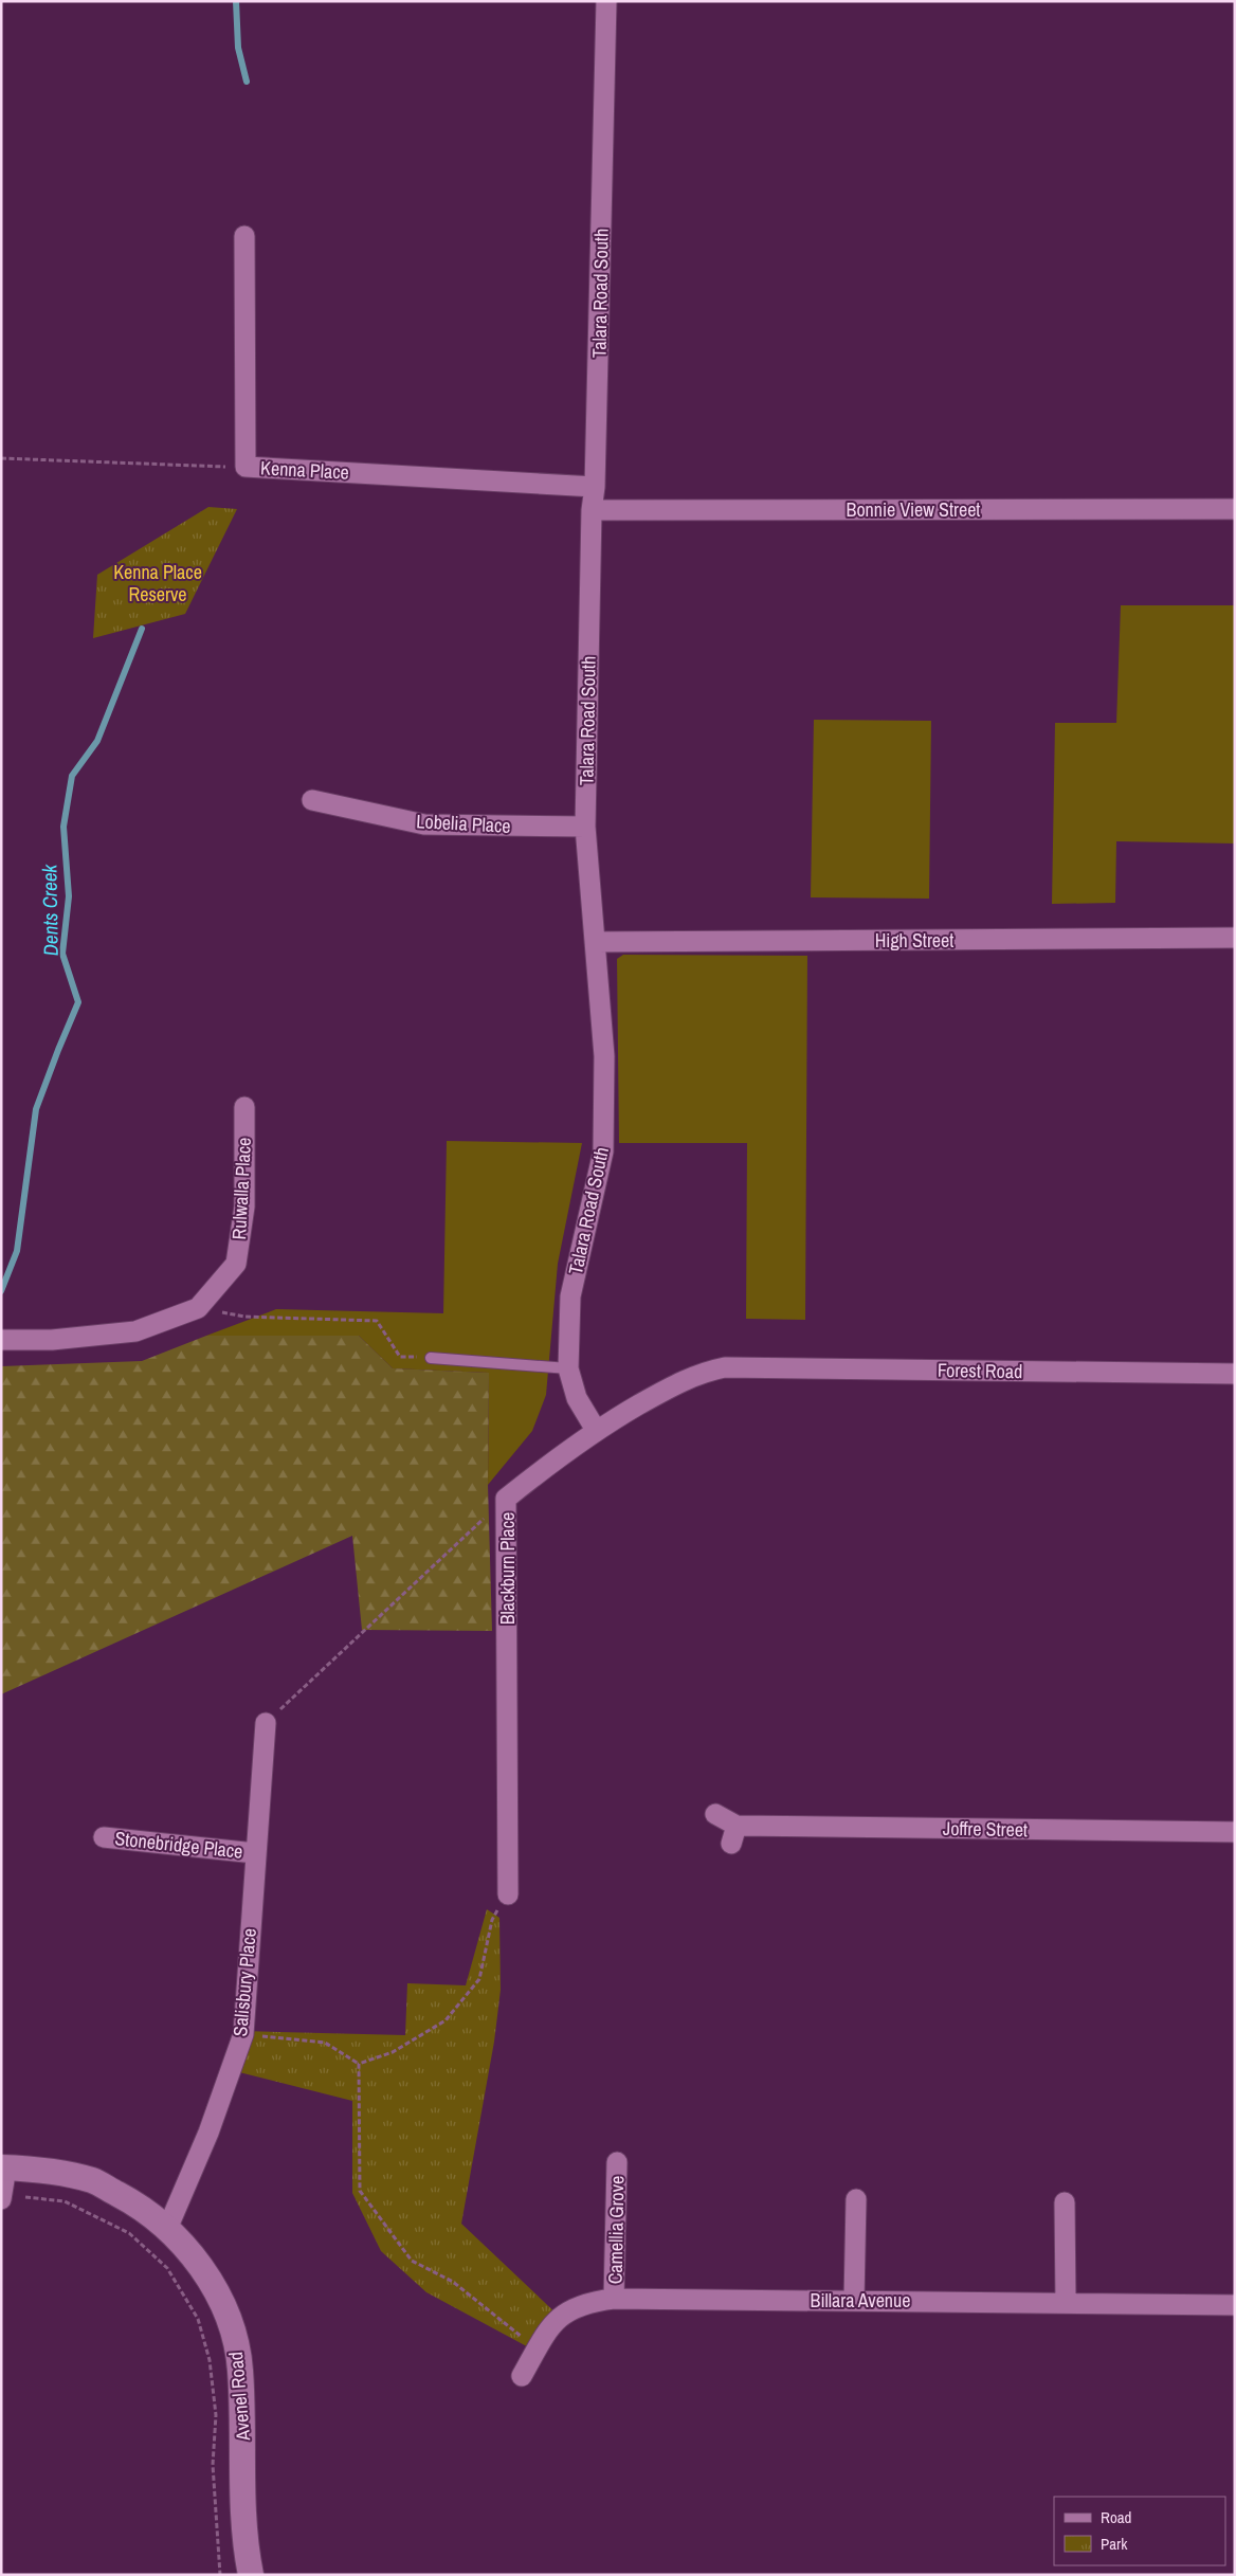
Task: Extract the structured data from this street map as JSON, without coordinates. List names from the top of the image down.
{
  "streets": {
    "street": [
      "Talara Road South",
      "Kenna Place",
      "Bonnie View Street",
      "Lobelia Place",
      "High Street",
      "Rulwalla Place",
      "Forest Road",
      "Blackburn Place",
      "Joffre Street",
      "Stonebridge Place",
      "Salisbury Place",
      "Camellia Grove",
      "Billara Avenue",
      "Avenel Road"
    ]
  },
  "crossings": [
    ["Talara Road South", "Kenna Place"],
    ["Talara Road South", "Bonnie View Street"],
    ["Talara Road South", "Lobelia Place"],
    ["Talara Road South", "High Street"],
    ["Talara Road South", "Blackburn Place"],
    ["Forest Road", "Blackburn Place"],
    ["Stonebridge Place", "Salisbury Place"],
    ["Salisbury Place", "Avenel Road"],
    ["Camellia Grove", "Billara Avenue"]
  ],
  "water": ["Dents Creek"],
  "parks": ["Kenna Place Reserve"],
  "legend": ["Road", "Park"]
}
